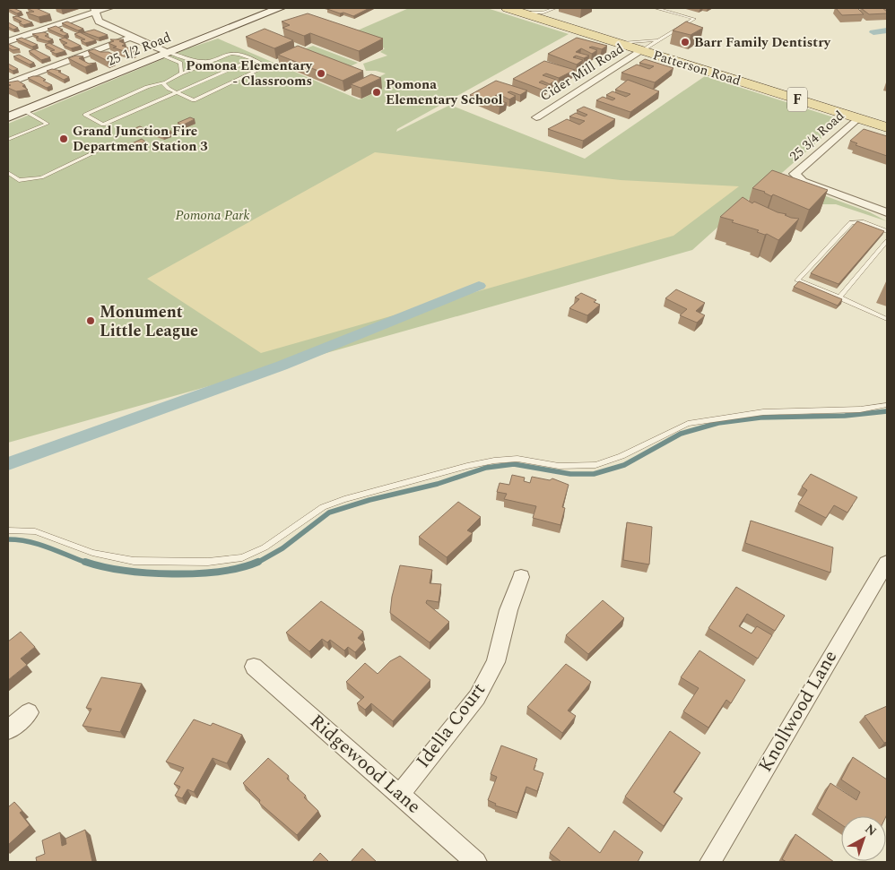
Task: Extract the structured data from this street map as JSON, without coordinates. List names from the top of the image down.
{
  "streets": {
    "main road": ["Patterson Road", "F"],
    "street": [
      "25 1/2 Road",
      "Cider Mill Road",
      "25 3/4 Road",
      "Knollwood Lane",
      "Idella Court",
      "Ridgewood Lane"
    ]
  },
  "crossings": [
    ["Patterson Road", "Cider Mill Road"],
    ["Patterson Road", "25 3/4 Road"],
    ["Idella Court", "Ridgewood Lane"]
  ],
  "parks": ["Pomona Park"],
  "places": [
    "Barr Family Dentistry",
    "Pomona Elementary - Classrooms",
    "Pomona Elementary School",
    "Grand Junction Fire Department Station 3",
    "Monument Little League"
  ],
  "north": "top right"
}
